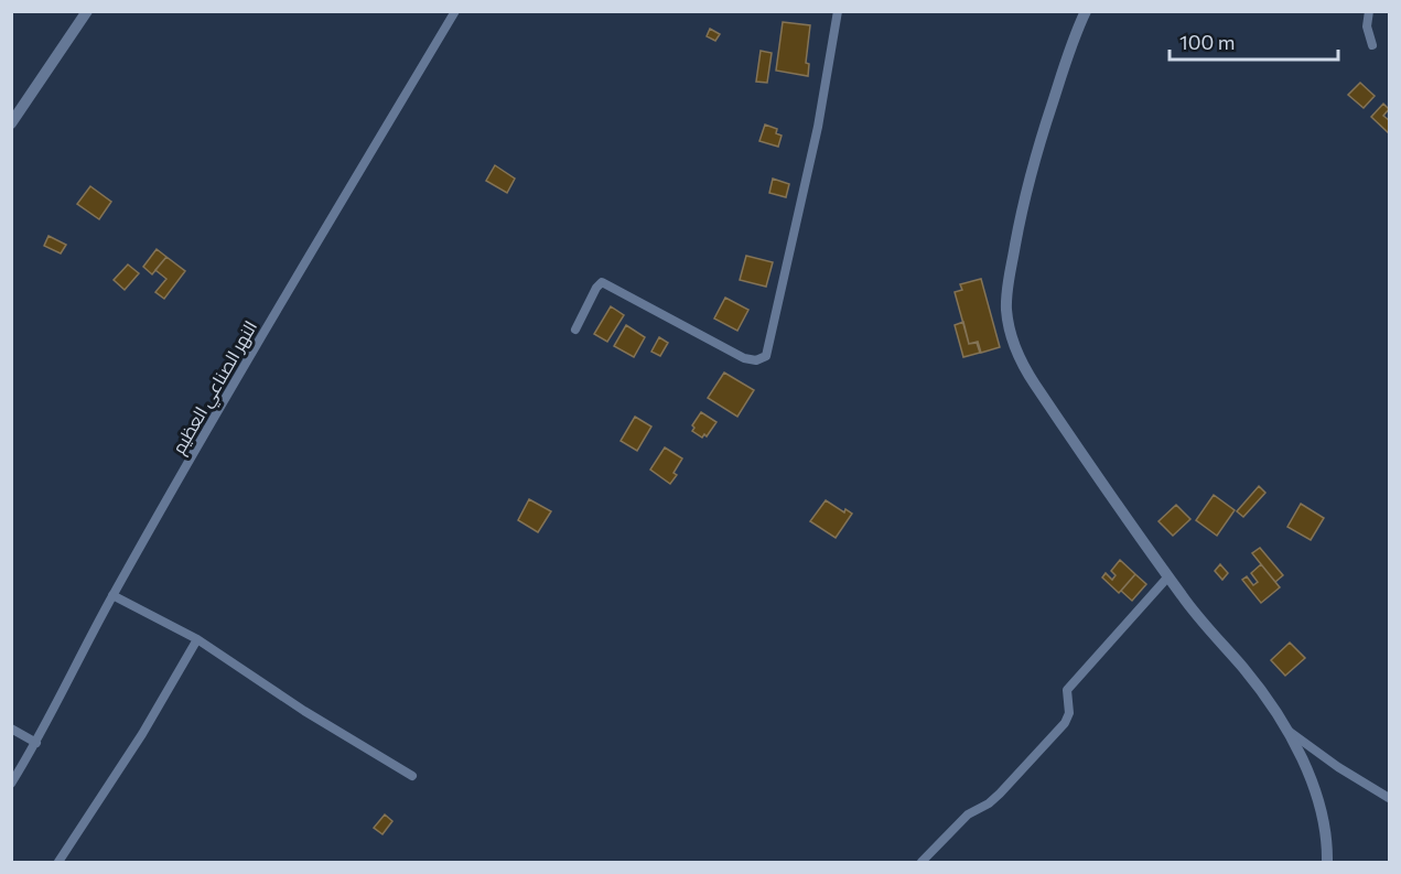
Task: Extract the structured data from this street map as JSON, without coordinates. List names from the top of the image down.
{
  "streets": {
    "street": ["النهر الصناعي العظيم"]
  },
  "scale_bar": "100 m"
}
